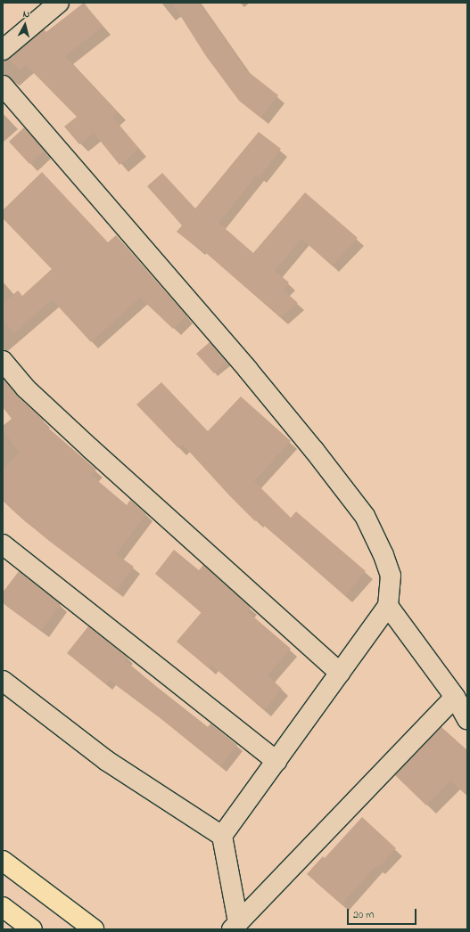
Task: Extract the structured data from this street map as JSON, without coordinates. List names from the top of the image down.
{
  "scale_bar": "20 m",
  "north": "top"
}
